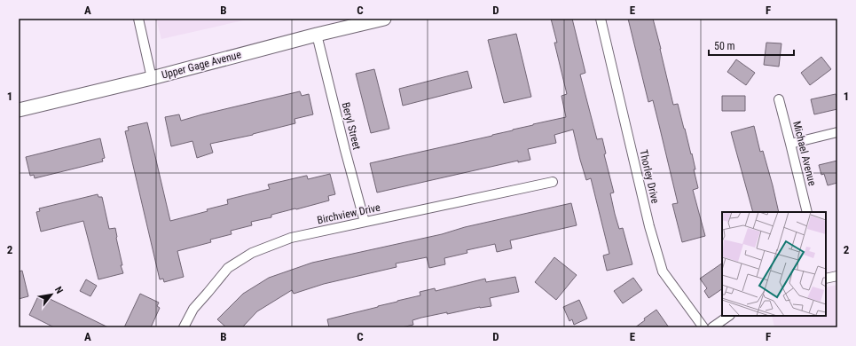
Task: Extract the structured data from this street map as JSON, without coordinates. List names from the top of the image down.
{
  "streets": {
    "main road": ["Upper Gage Avenue"],
    "street": [
      "Beryl Street",
      "Michael Avenue",
      "Thorley Drive",
      "Birchview Drive"
    ]
  },
  "crossings": [
    ["Upper Gage Avenue", "Beryl Street"],
    ["Beryl Street", "Birchview Drive"]
  ],
  "scale_bar": "50 m",
  "north": "top right",
  "grid": {
    "columns": [
      "A",
      "B",
      "C",
      "D",
      "E",
      "F"
    ],
    "rows": ["1", "2"]
  }
}
